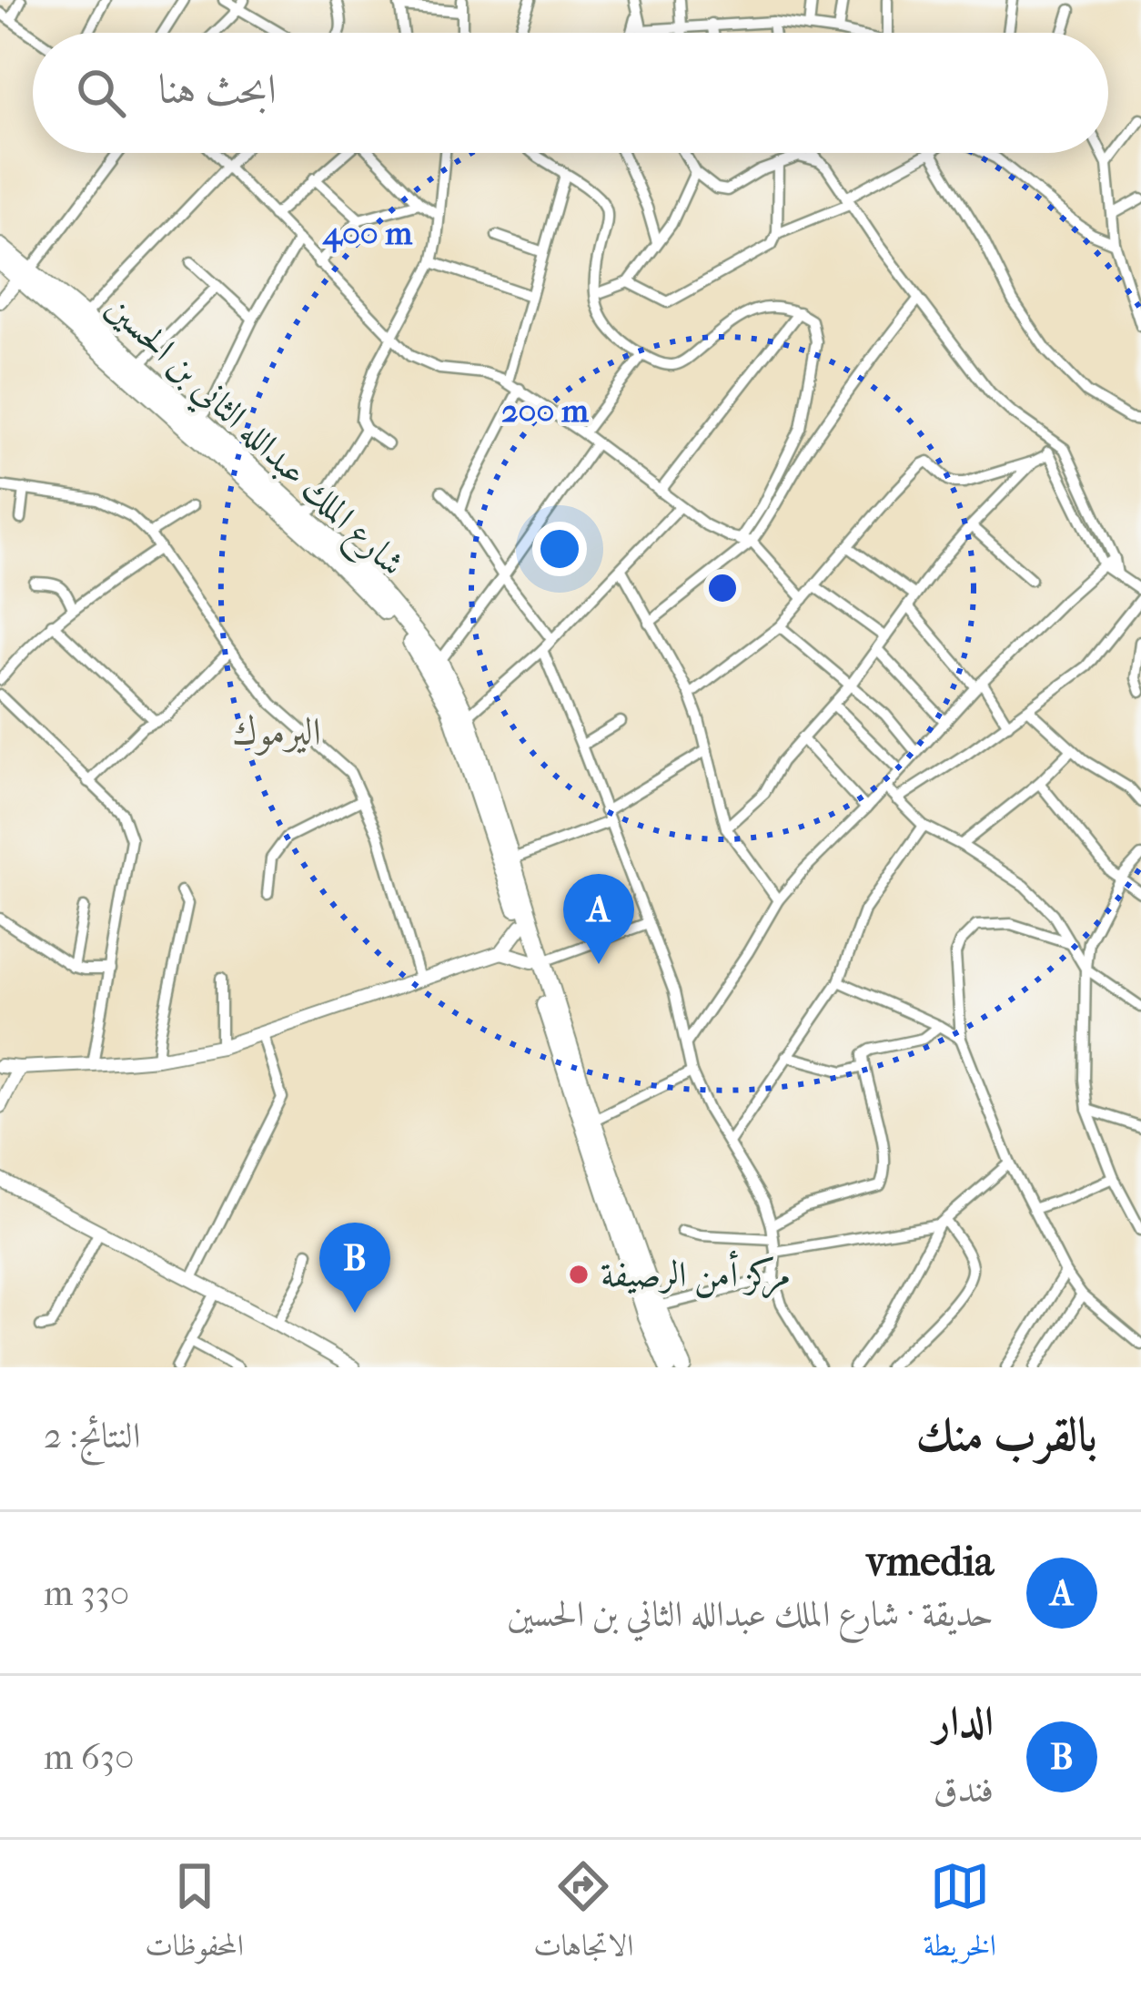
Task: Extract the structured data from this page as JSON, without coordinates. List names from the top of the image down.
{
  "streets": {
    "main road": ["شارع الملك عبدالله الثاني بن الحسين"]
  },
  "districts": ["اليرموك"],
  "places": ["مركز أمن الرصيفة"],
  "page": {
    "search": "ابحث هنا",
    "pins": ["A", "B"],
    "heading": ["بالقرب منك", "النتائج: 2"],
    "list": [
      {
        "mark": "A",
        "name": "vmedia",
        "note": "حديقة · شارع الملك عبدالله الثاني بن الحسين",
        "value": "330 m"
      },
      {
        "mark": "B",
        "name": "الدار",
        "note": "فندق",
        "value": "630 m"
      }
    ],
    "nav": ["الخريطة", "الاتجاهات", "المحفوظات"]
  },
  "rings": ["400 m", "200 m"]
}
